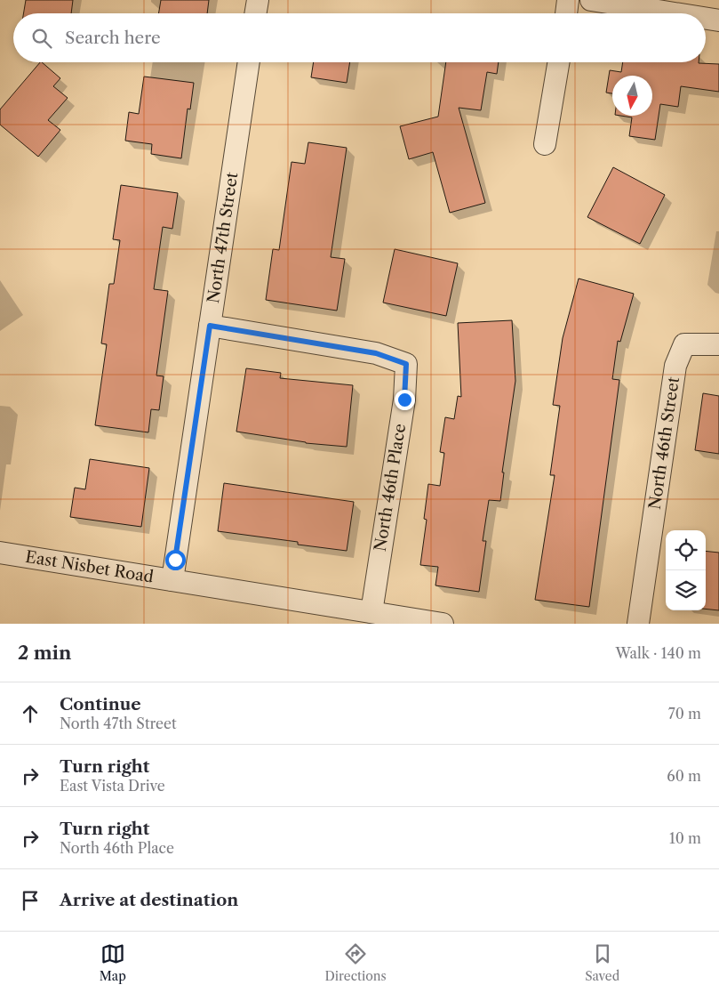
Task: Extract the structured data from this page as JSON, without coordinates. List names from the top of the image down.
{
  "streets": {
    "street": [
      "North 47th Street",
      "North 46th Street",
      "North 46th Place",
      "East Nisbet Road"
    ]
  },
  "crossings": [
    ["North 47th Street", "North 46th Place"],
    ["North 47th Street", "East Nisbet Road"],
    ["North 46th Place", "East Nisbet Road"]
  ],
  "north": "bottom",
  "page": {
    "search": "Search here",
    "heading": ["2 min", "Walk · 140 m"],
    "list": [
      ["Continue", "North 47th Street", "70 m"],
      ["Turn right", "East Vista Drive", "60 m"],
      ["Turn right", "North 46th Place", "10 m"],
      "Arrive at destination"
    ],
    "nav": ["Map", "Directions", "Saved"]
  }
}
